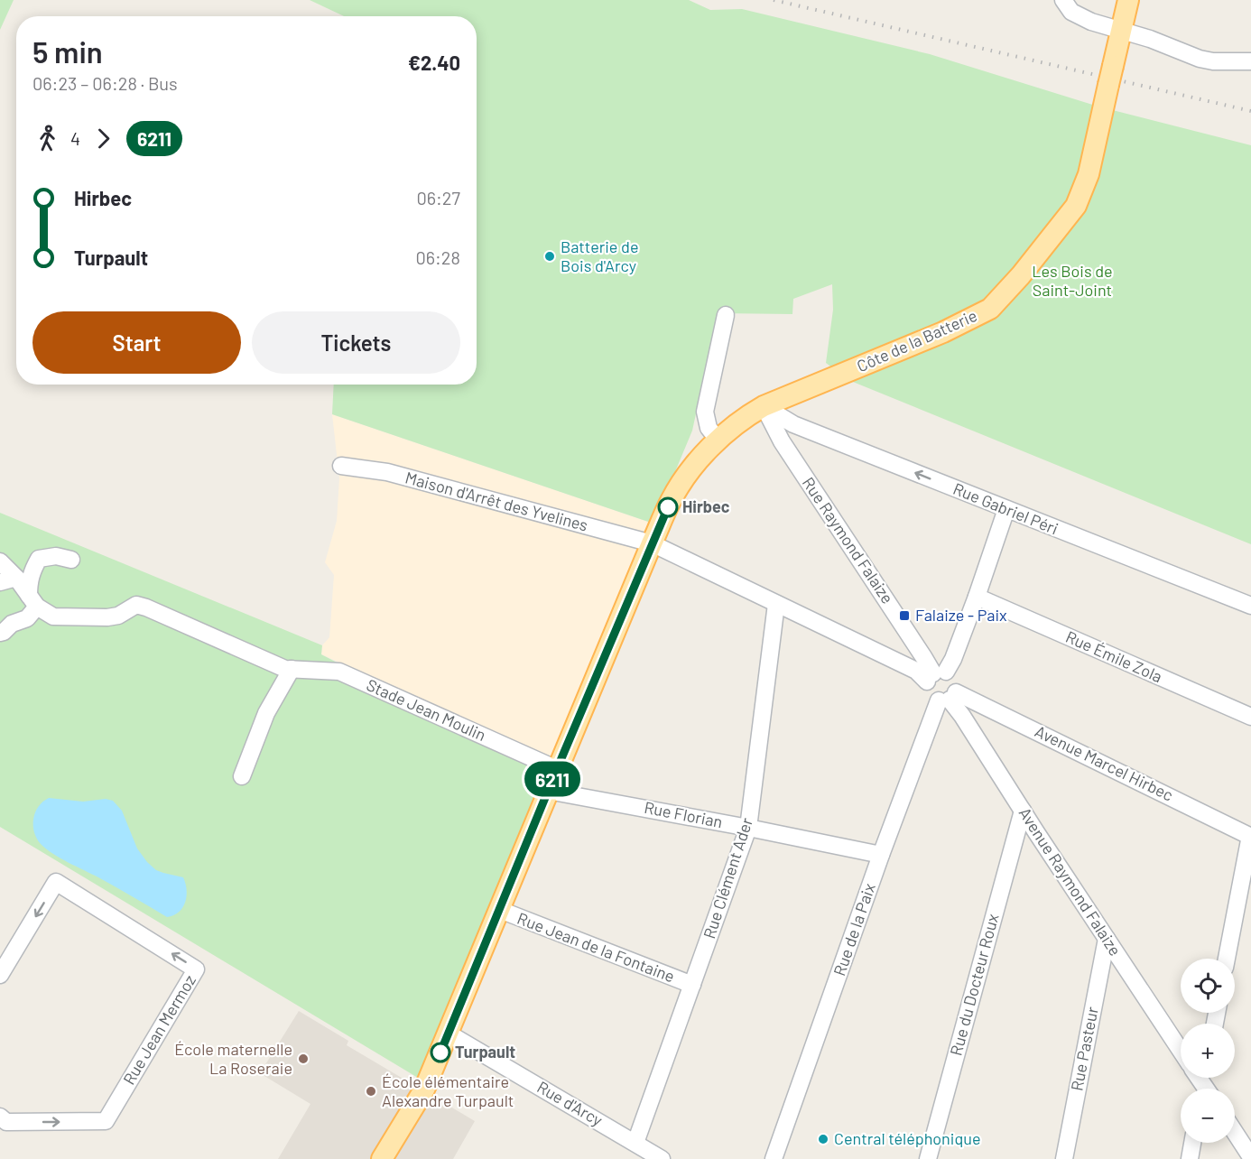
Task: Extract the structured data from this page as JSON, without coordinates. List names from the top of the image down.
{
  "streets": {
    "main road": ["Côte de la Batterie"],
    "street": [
      "Maison d'Arrêt des Yvelines",
      "Rue Gabriel Péri",
      "Rue Raymond Falaize",
      "Rue Émile Zola",
      "Stade Jean Moulin",
      "Avenue Marcel Hirbec",
      "Rue Florian",
      "Rue Clément Ader",
      "Avenue Raymond Falaize",
      "Rue de la Paix",
      "Rue Jean de la Fontaine",
      "Rue du Docteur Roux",
      "Rue Jean Mermoz",
      "Rue Pasteur",
      "Rue d'Arcy"
    ]
  },
  "crossings": [
    ["Côte de la Batterie", "Maison d'Arrêt des Yvelines"],
    ["Côte de la Batterie", "Rue Gabriel Péri"],
    ["Côte de la Batterie", "Rue Raymond Falaize"],
    ["Côte de la Batterie", "Stade Jean Moulin"],
    ["Côte de la Batterie", "Rue Florian"],
    ["Côte de la Batterie", "Rue Jean de la Fontaine"],
    ["Côte de la Batterie", "Rue d'Arcy"],
    ["Rue Gabriel Péri", "Rue Raymond Falaize"],
    ["Rue Raymond Falaize", "Avenue Marcel Hirbec"],
    ["Rue Raymond Falaize", "Avenue Raymond Falaize"],
    ["Rue Raymond Falaize", "Rue de la Paix"],
    ["Avenue Marcel Hirbec", "Avenue Raymond Falaize"],
    ["Avenue Marcel Hirbec", "Rue de la Paix"],
    ["Rue Florian", "Rue Clément Ader"],
    ["Rue Florian", "Rue de la Paix"],
    ["Rue Clément Ader", "Rue Jean de la Fontaine"],
    ["Rue Clément Ader", "Rue d'Arcy"],
    ["Avenue Raymond Falaize", "Rue de la Paix"],
    ["Avenue Raymond Falaize", "Rue du Docteur Roux"],
    ["Avenue Raymond Falaize", "Rue Pasteur"]
  ],
  "one_way": ["Rue Gabriel Péri"],
  "parks": ["Les Bois de Saint-Joint"],
  "places": {
    "other": [
      "Batterie de Bois d'Arcy",
      "Hirbec",
      "Turpault",
      "École maternelle La Roseraie",
      "École élémentaire Alexandre Turpault",
      "Central téléphonique"
    ],
    "transit": ["Falaize - Paix"]
  },
  "lines": ["bus line 6211"],
  "page": {
    "on_map": "6211",
    "heading": ["5 min", "06:23 – 06:28 · Bus", "€2.40"],
    "legs": ["4", "6211"],
    "list": [
      {
        "name": "Hirbec",
        "value": "06:27"
      },
      {
        "name": "Turpault",
        "value": "06:28"
      }
    ],
    "buttons": ["Start", "Tickets"],
    "map_buttons": ["+", "−"]
  }
}
